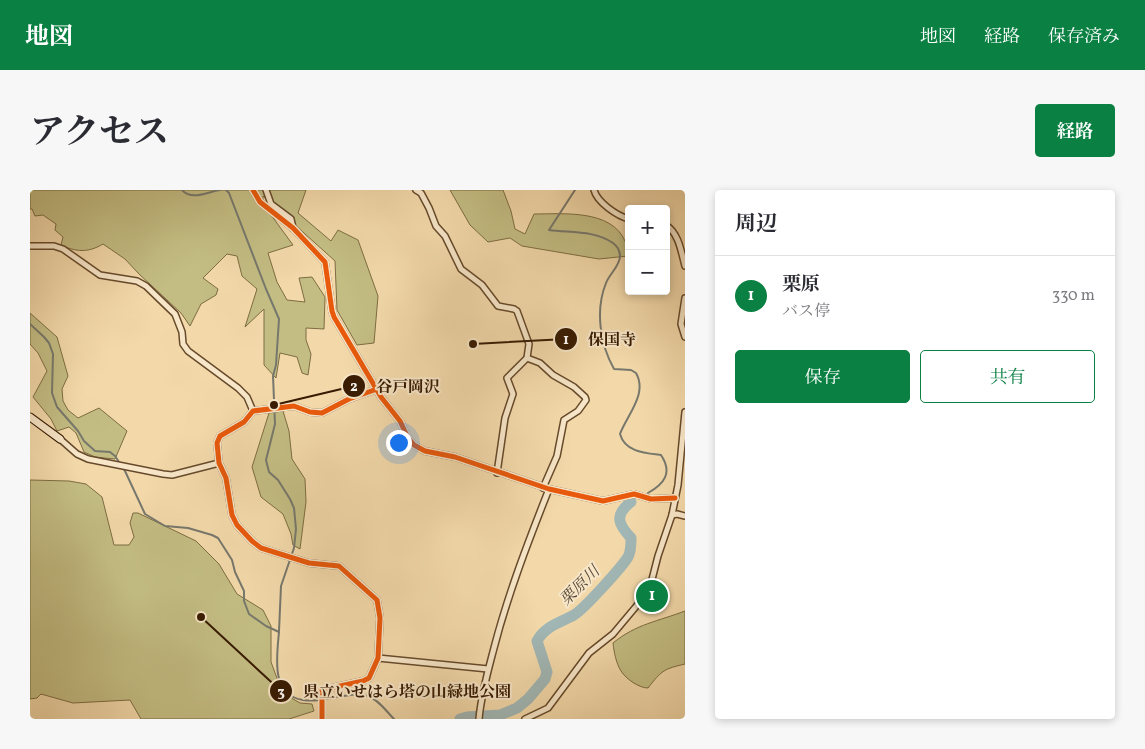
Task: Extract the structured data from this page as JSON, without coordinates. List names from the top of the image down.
{
  "water": ["栗原川"],
  "places": ["保国寺", "谷戸岡沢", "県立いせはら塔の山緑地公園"],
  "page": {
    "header": "地図",
    "nav": ["地図", "経路", "保存済み"],
    "title": "アクセス",
    "buttons": [
      "経路",
      ["保存", "共有"]
    ],
    "heading": "周辺",
    "map_buttons": ["+", "−"],
    "list": [
      {
        "mark": "1",
        "name": "栗原",
        "note": "バス停",
        "value": "330 m"
      }
    ],
    "pins": "1"
  }
}
